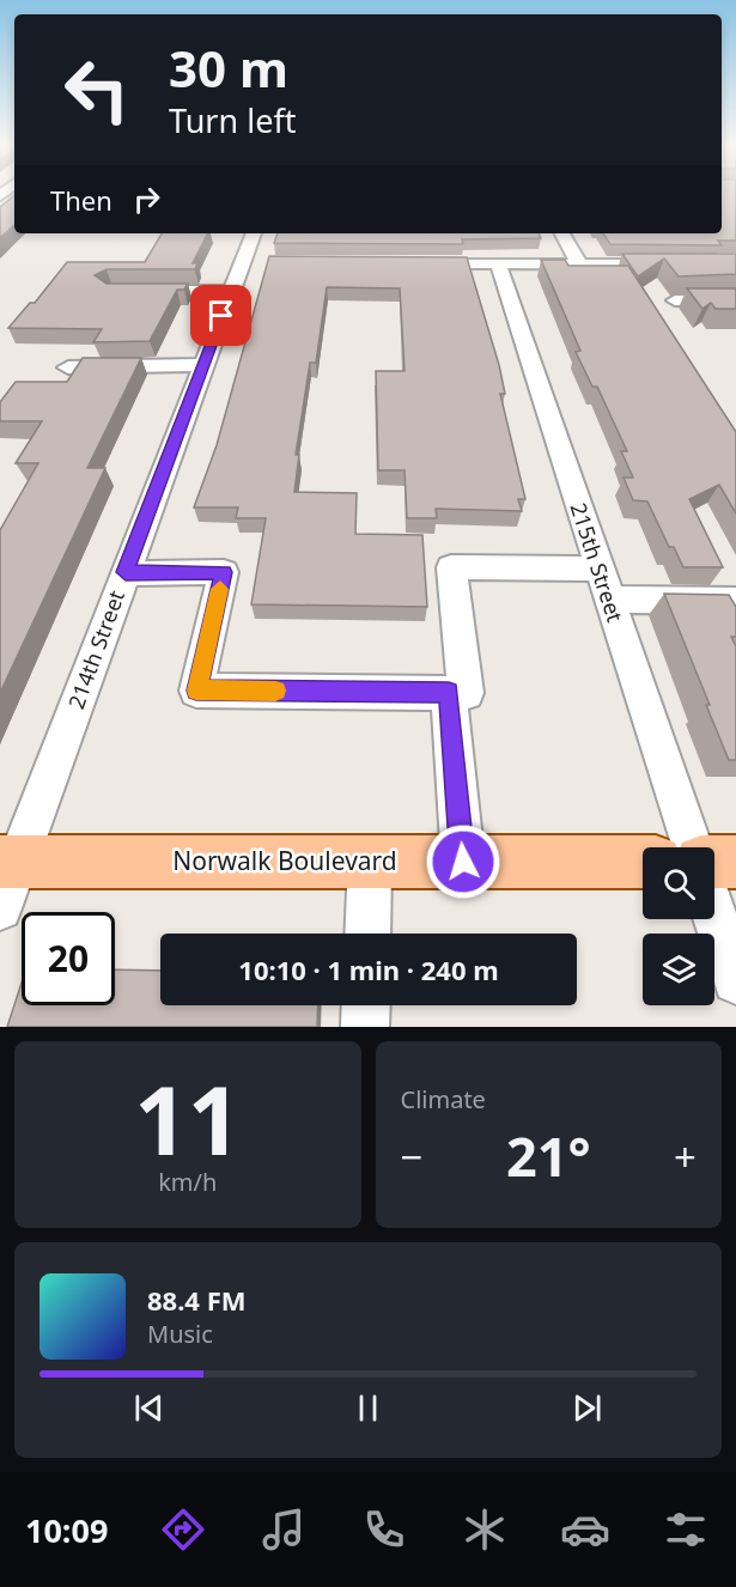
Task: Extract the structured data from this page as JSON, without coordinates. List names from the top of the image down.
{
  "streets": {
    "main road": ["Norwalk Boulevard"],
    "street": ["215th Street", "214th Street"]
  },
  "crossings": [
    ["214th Street", "Norwalk Boulevard"]
  ],
  "page": {
    "turn": ["30 m", "Turn left"],
    "then": "Then",
    "limit": "20",
    "trip": "10:10 · 1 min · 240 m",
    "tile": [
      ["11", "km/h"],
      "Climate"
    ],
    "heat": ["−", "21°", "+"],
    "song": ["88.4 FM", "Music"],
    "tabs": "10:09"
  }
}
